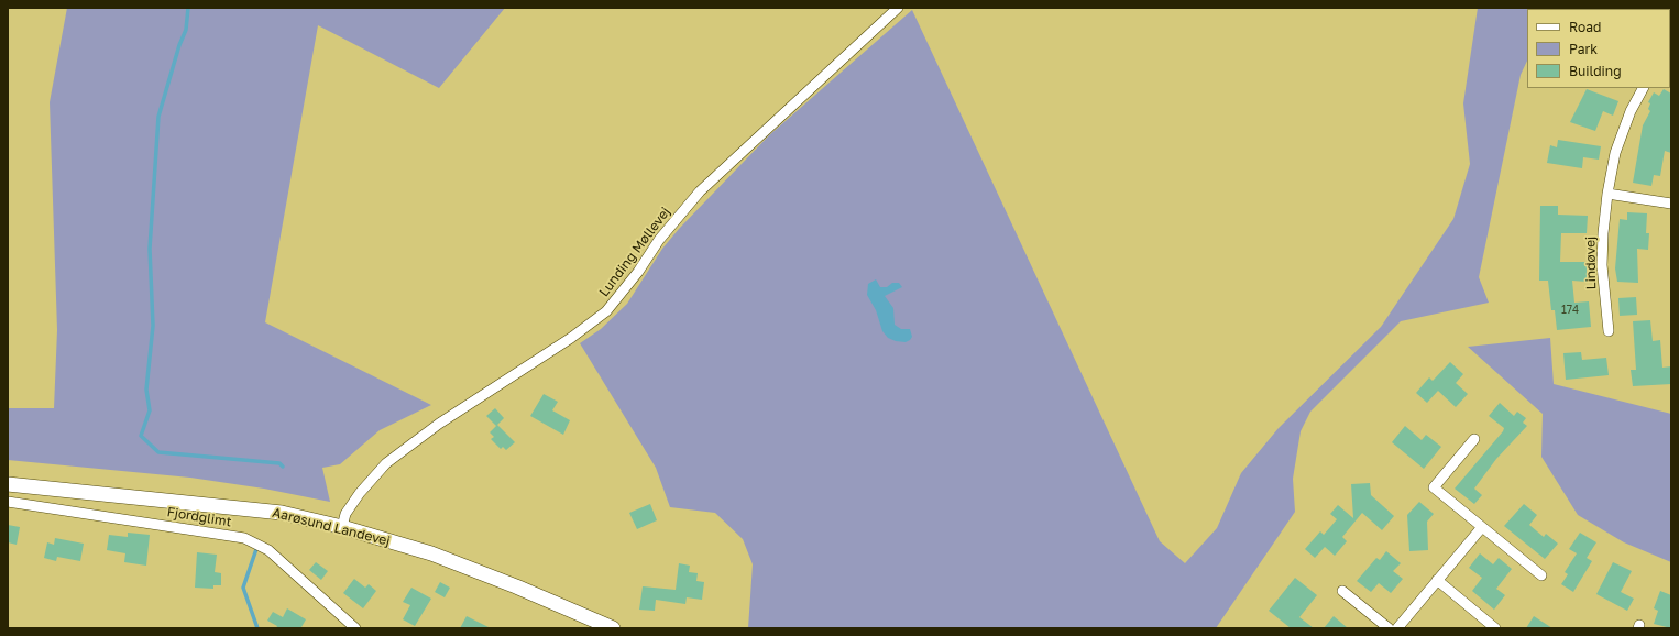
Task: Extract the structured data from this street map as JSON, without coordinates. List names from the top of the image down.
{
  "streets": {
    "street": [
      "Lunding Møllevej",
      "Lindøvej",
      "Fjordglimt",
      "Aarøsund Landevej"
    ]
  },
  "crossings": [
    ["Lunding Møllevej", "Aarøsund Landevej"]
  ],
  "house_numbers": ["174"],
  "legend": ["Road", "Park", "Building"]
}
